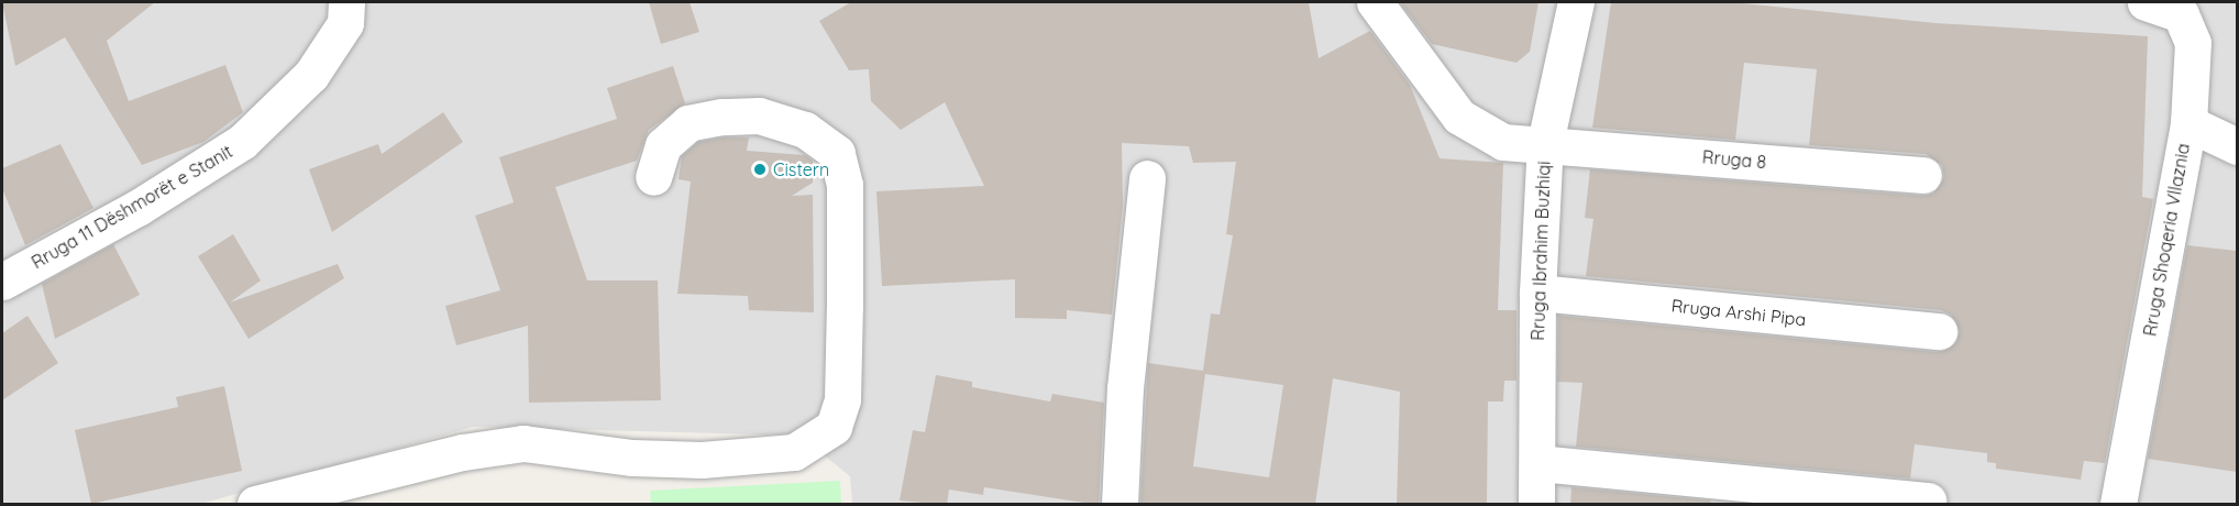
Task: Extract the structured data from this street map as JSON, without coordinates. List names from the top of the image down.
{
  "streets": {
    "street": [
      "Rruga 8",
      "Rruga 11 Dëshmorët e Stanit",
      "Rruga Shoqeria Vllaznia",
      "Rruga Ibrahim Buzhiqi",
      "Rruga Arshi Pipa"
    ]
  },
  "crossings": [
    ["Rruga 8", "Rruga Ibrahim Buzhiqi"],
    ["Rruga Ibrahim Buzhiqi", "Rruga Arshi Pipa"]
  ],
  "places": ["Cistern"]
}
